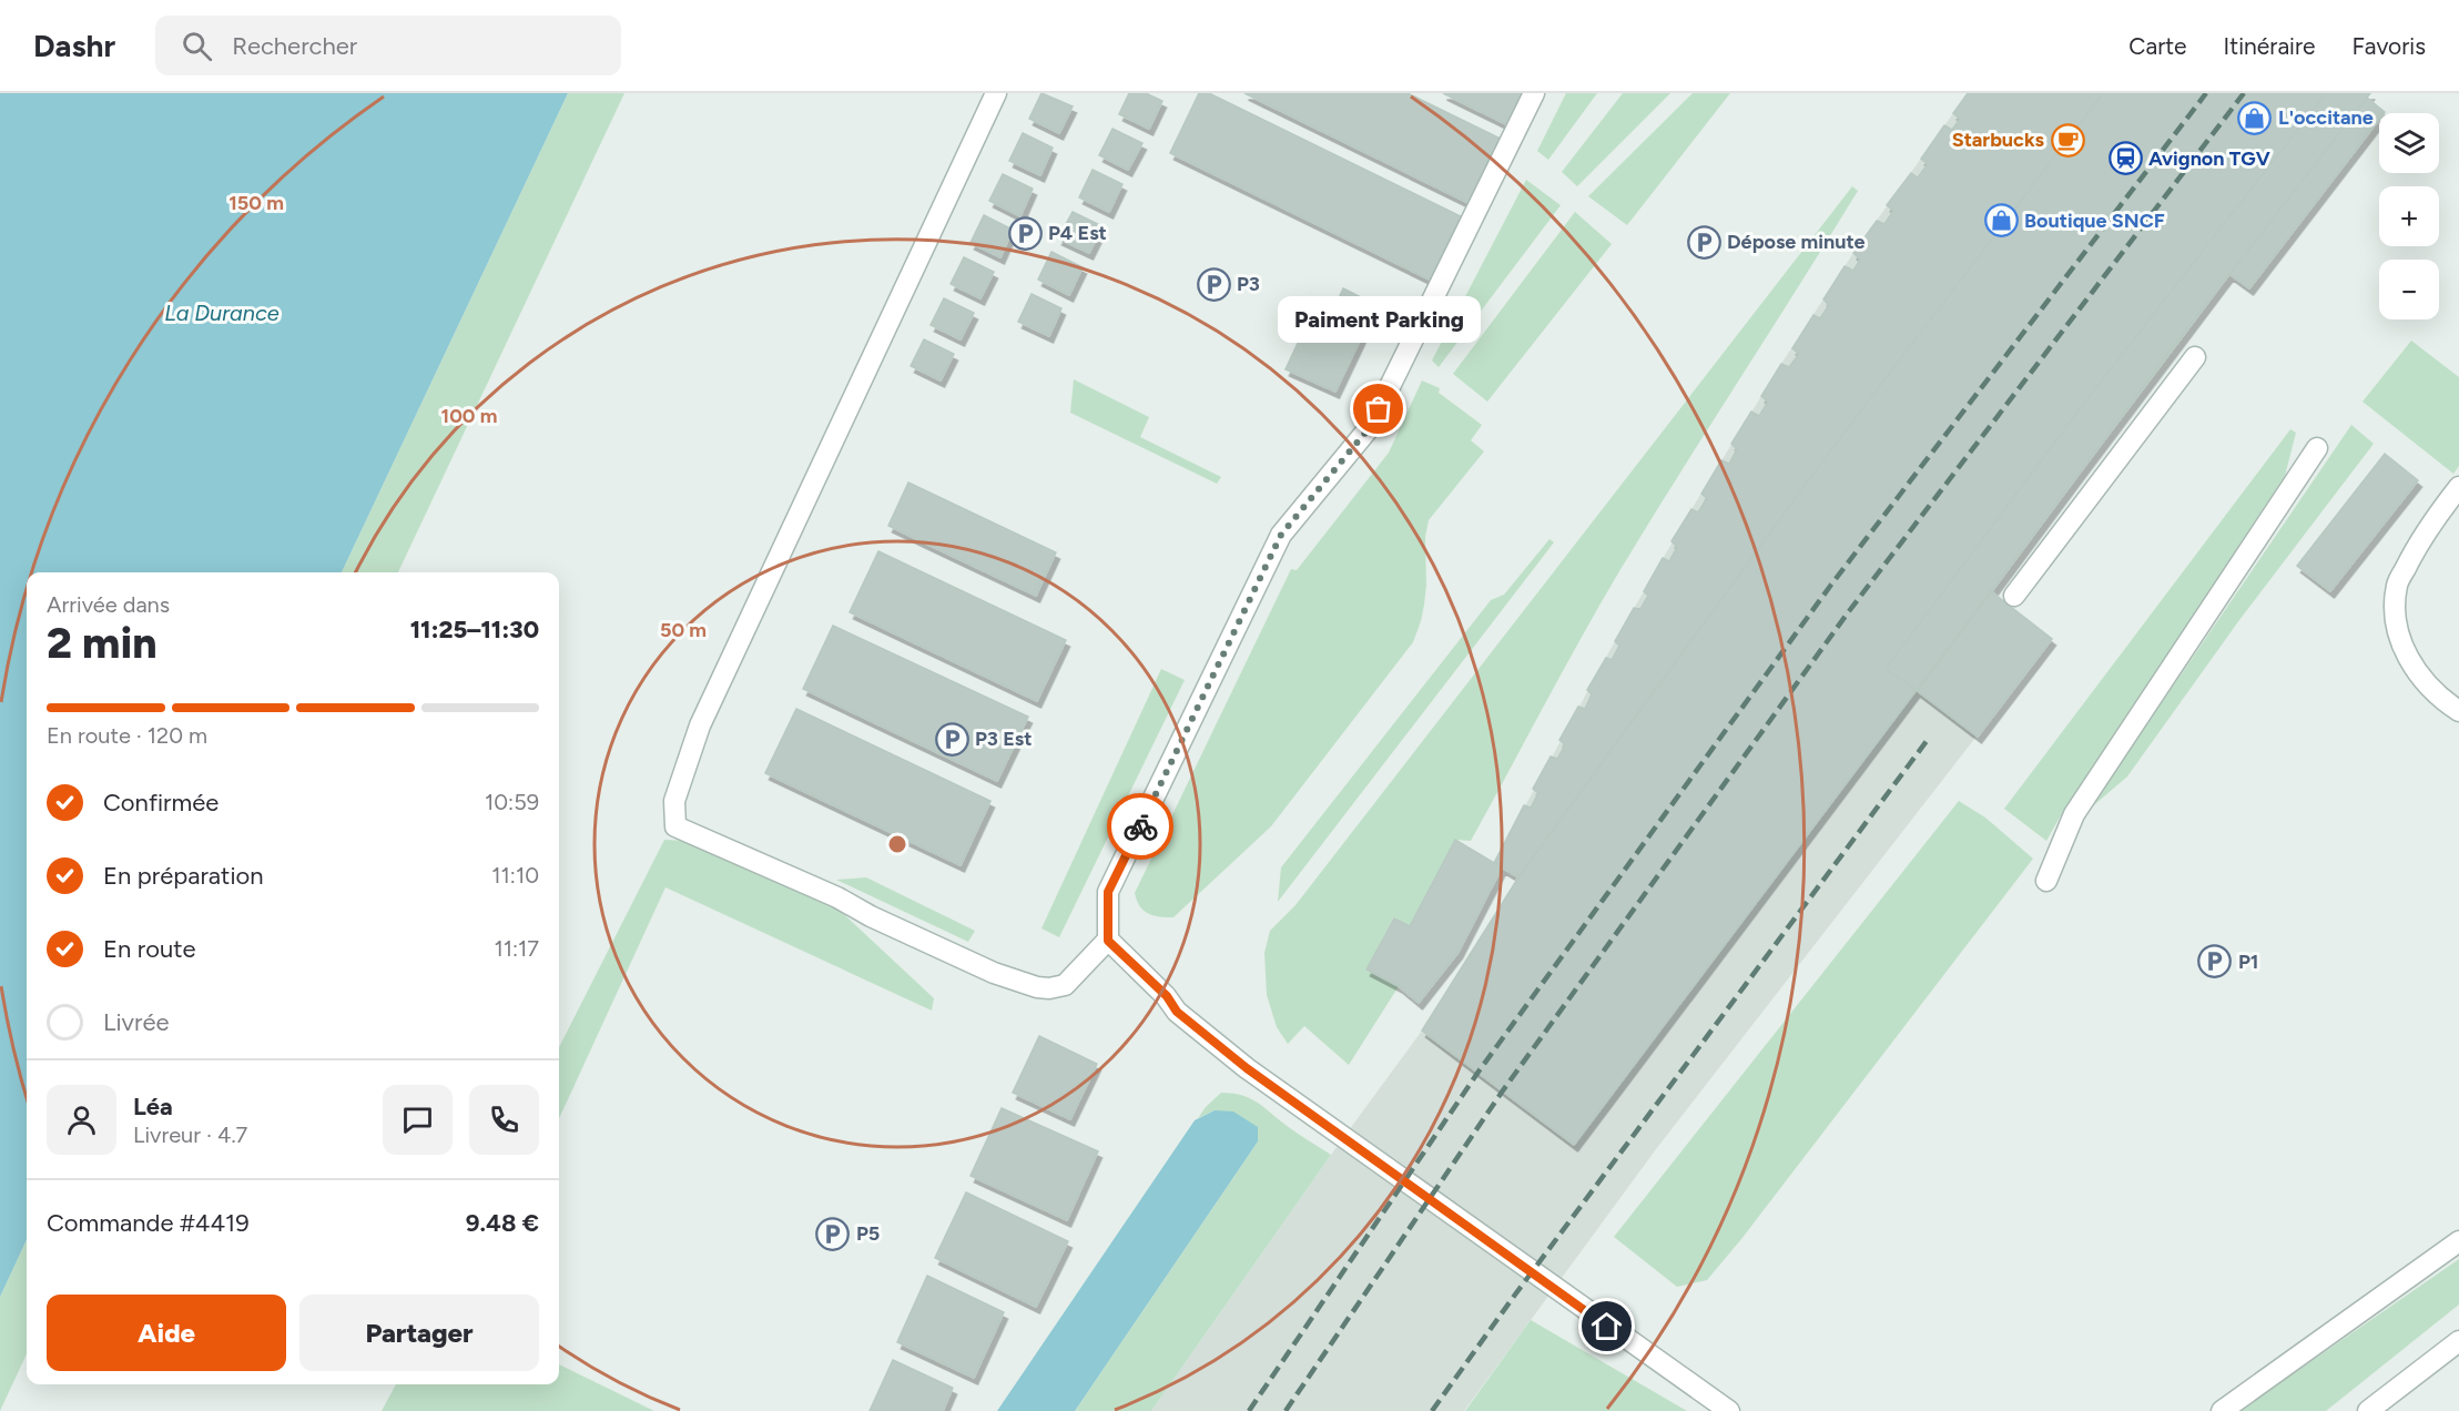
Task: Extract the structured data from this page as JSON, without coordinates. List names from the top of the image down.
{
  "water": ["La Durance"],
  "places": {
    "shop": ["L'occitane", "Boutique SNCF"],
    "cafe": ["Starbucks"],
    "station": ["Avignon TGV"],
    "parking": [
      "P4 Est",
      "Dépose minute",
      "P3",
      "P3 Est",
      "P1",
      "P5"
    ],
    "other": ["Paiment Parking"]
  },
  "page": {
    "header": "Dashr",
    "search": "Rechercher",
    "nav": ["Carte", "Itinéraire", "Favoris"],
    "map_buttons": ["+", "−"],
    "bubble": "Paiment Parking",
    "heading": ["2 min", "Arrivée dans", "11:25–11:30"],
    "panel": [
      "Léa",
      "Livreur · 4.7",
      "Commande #4419",
      "9.48 €"
    ],
    "bar": "En route · 120 m",
    "list": [
      ["Confirmée", "10:59"],
      ["En préparation", "11:10"],
      ["En route", "11:17"],
      "Livrée"
    ],
    "buttons": ["Aide", "Partager"]
  },
  "rings": ["150 m", "100 m", "50 m"]
}
